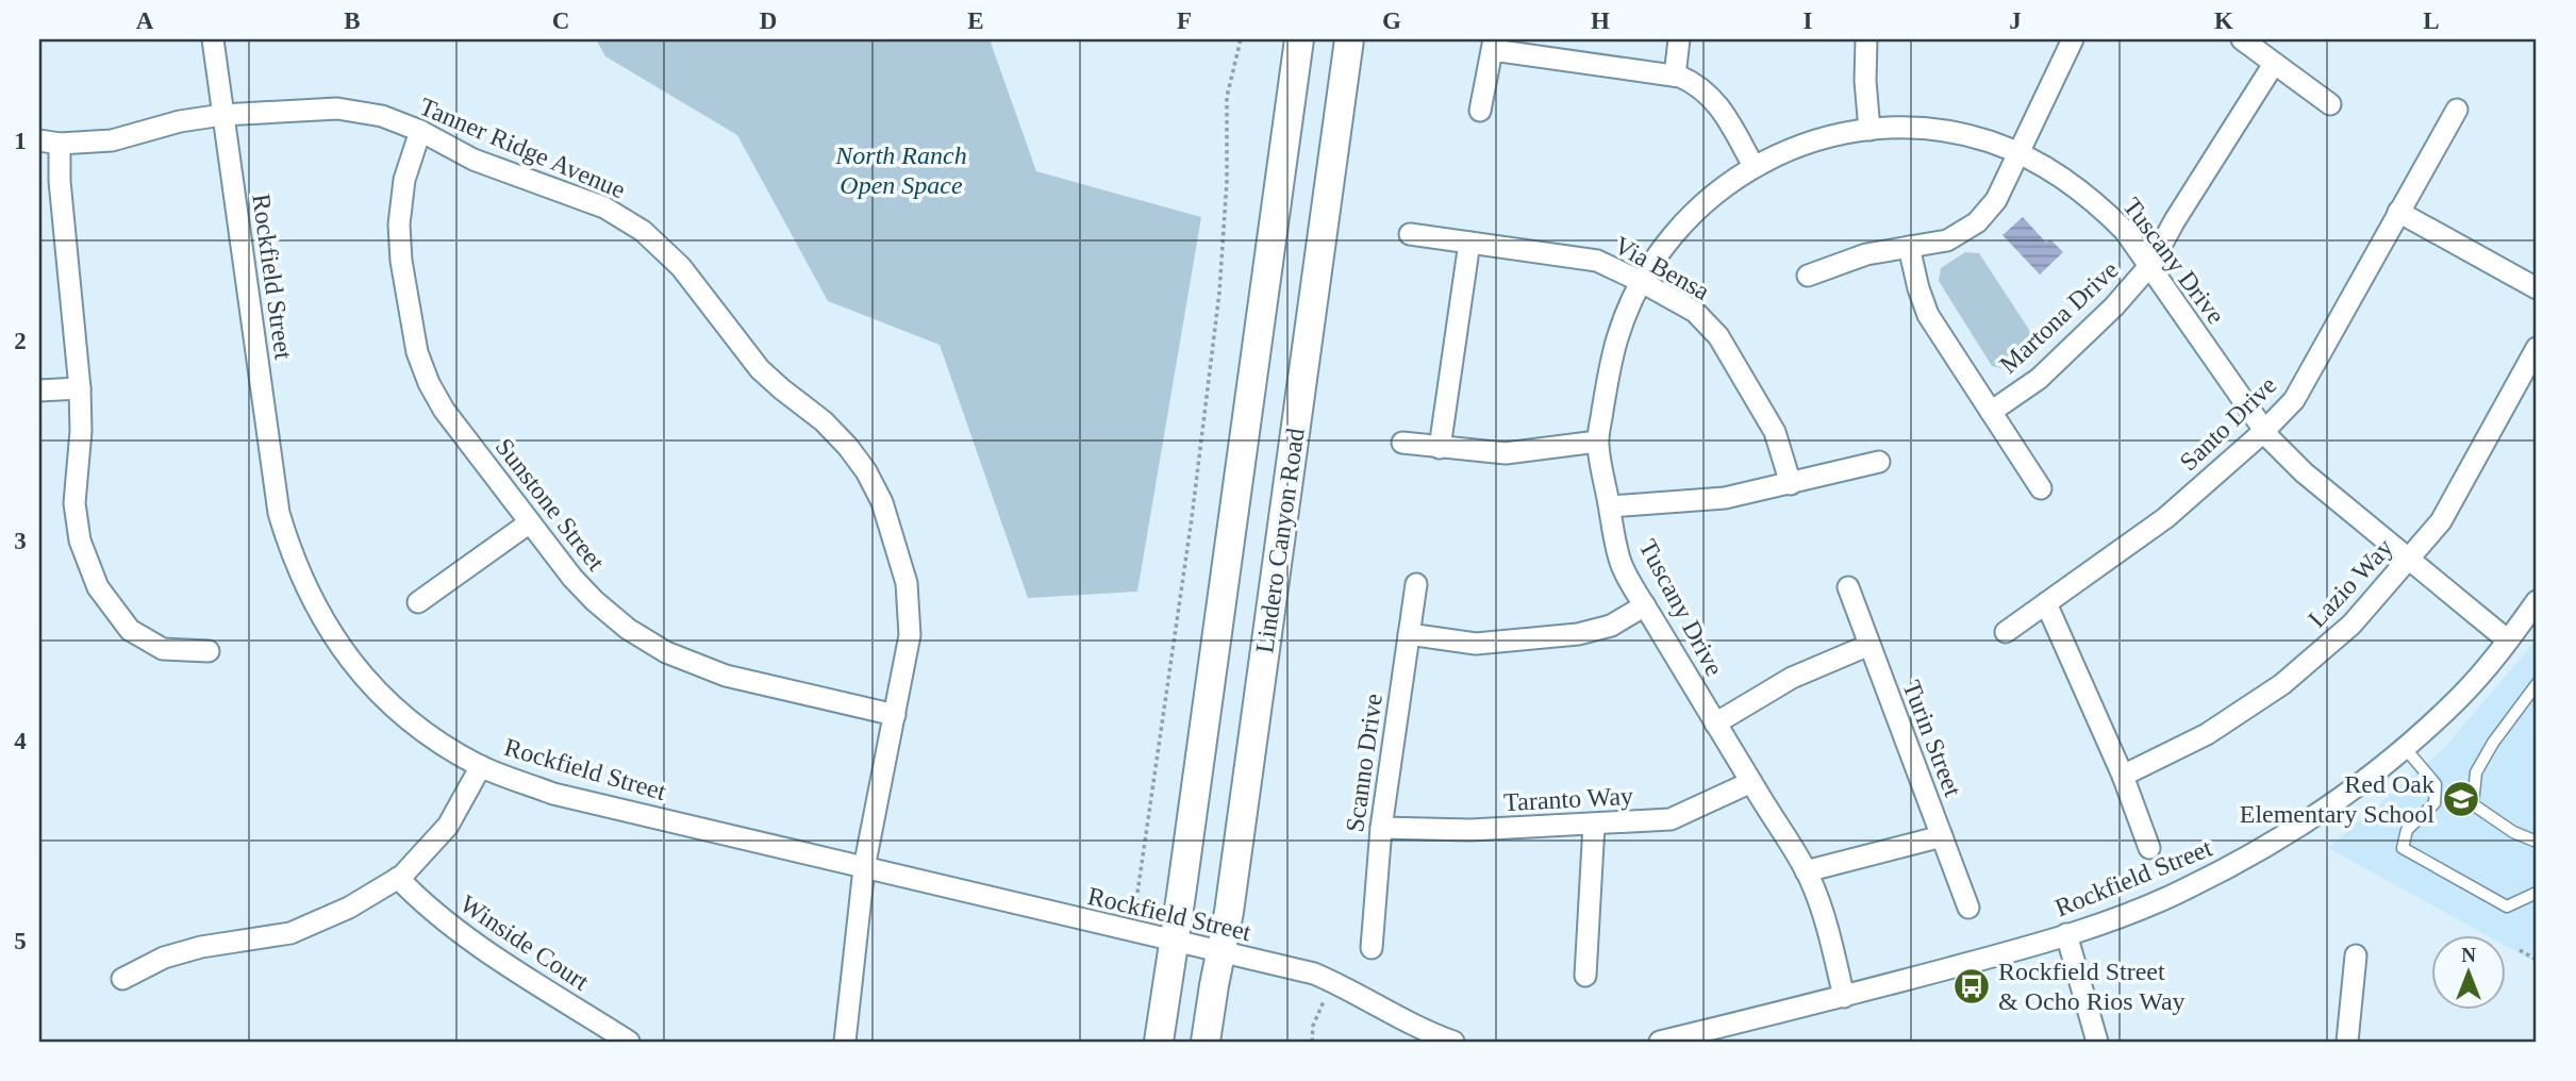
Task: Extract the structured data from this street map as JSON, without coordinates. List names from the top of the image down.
{
  "streets": {
    "main road": ["Lindero Canyon Road"],
    "street": [
      "Tanner Ridge Avenue",
      "Tuscany Drive",
      "Via Bensa",
      "Rockfield Street",
      "Martona Drive",
      "Santo Drive",
      "Sunstone Street",
      "Lazio Way",
      "Turin Street",
      "Scanno Drive",
      "Taranto Way",
      "Winside Court"
    ]
  },
  "crossings": [
    ["Tanner Ridge Avenue", "Rockfield Street"],
    ["Tanner Ridge Avenue", "Sunstone Street"],
    ["Tuscany Drive", "Via Bensa"],
    ["Tuscany Drive", "Rockfield Street"],
    ["Tuscany Drive", "Martona Drive"],
    ["Tuscany Drive", "Santo Drive"],
    ["Tuscany Drive", "Lazio Way"],
    ["Tuscany Drive", "Taranto Way"],
    ["Rockfield Street", "Lindero Canyon Road"],
    ["Scanno Drive", "Taranto Way"]
  ],
  "parks": ["North Ranch Open Space"],
  "places": {
    "school or university": ["Red Oak Elementary School"],
    "bus stop": ["Rockfield Street & Ocho Rios Way"]
  },
  "north": "top",
  "grid": {
    "columns": [
      "A",
      "B",
      "C",
      "D",
      "E",
      "F",
      "G",
      "H",
      "I",
      "J",
      "K",
      "L"
    ],
    "rows": [
      "1",
      "2",
      "3",
      "4",
      "5"
    ]
  }
}
